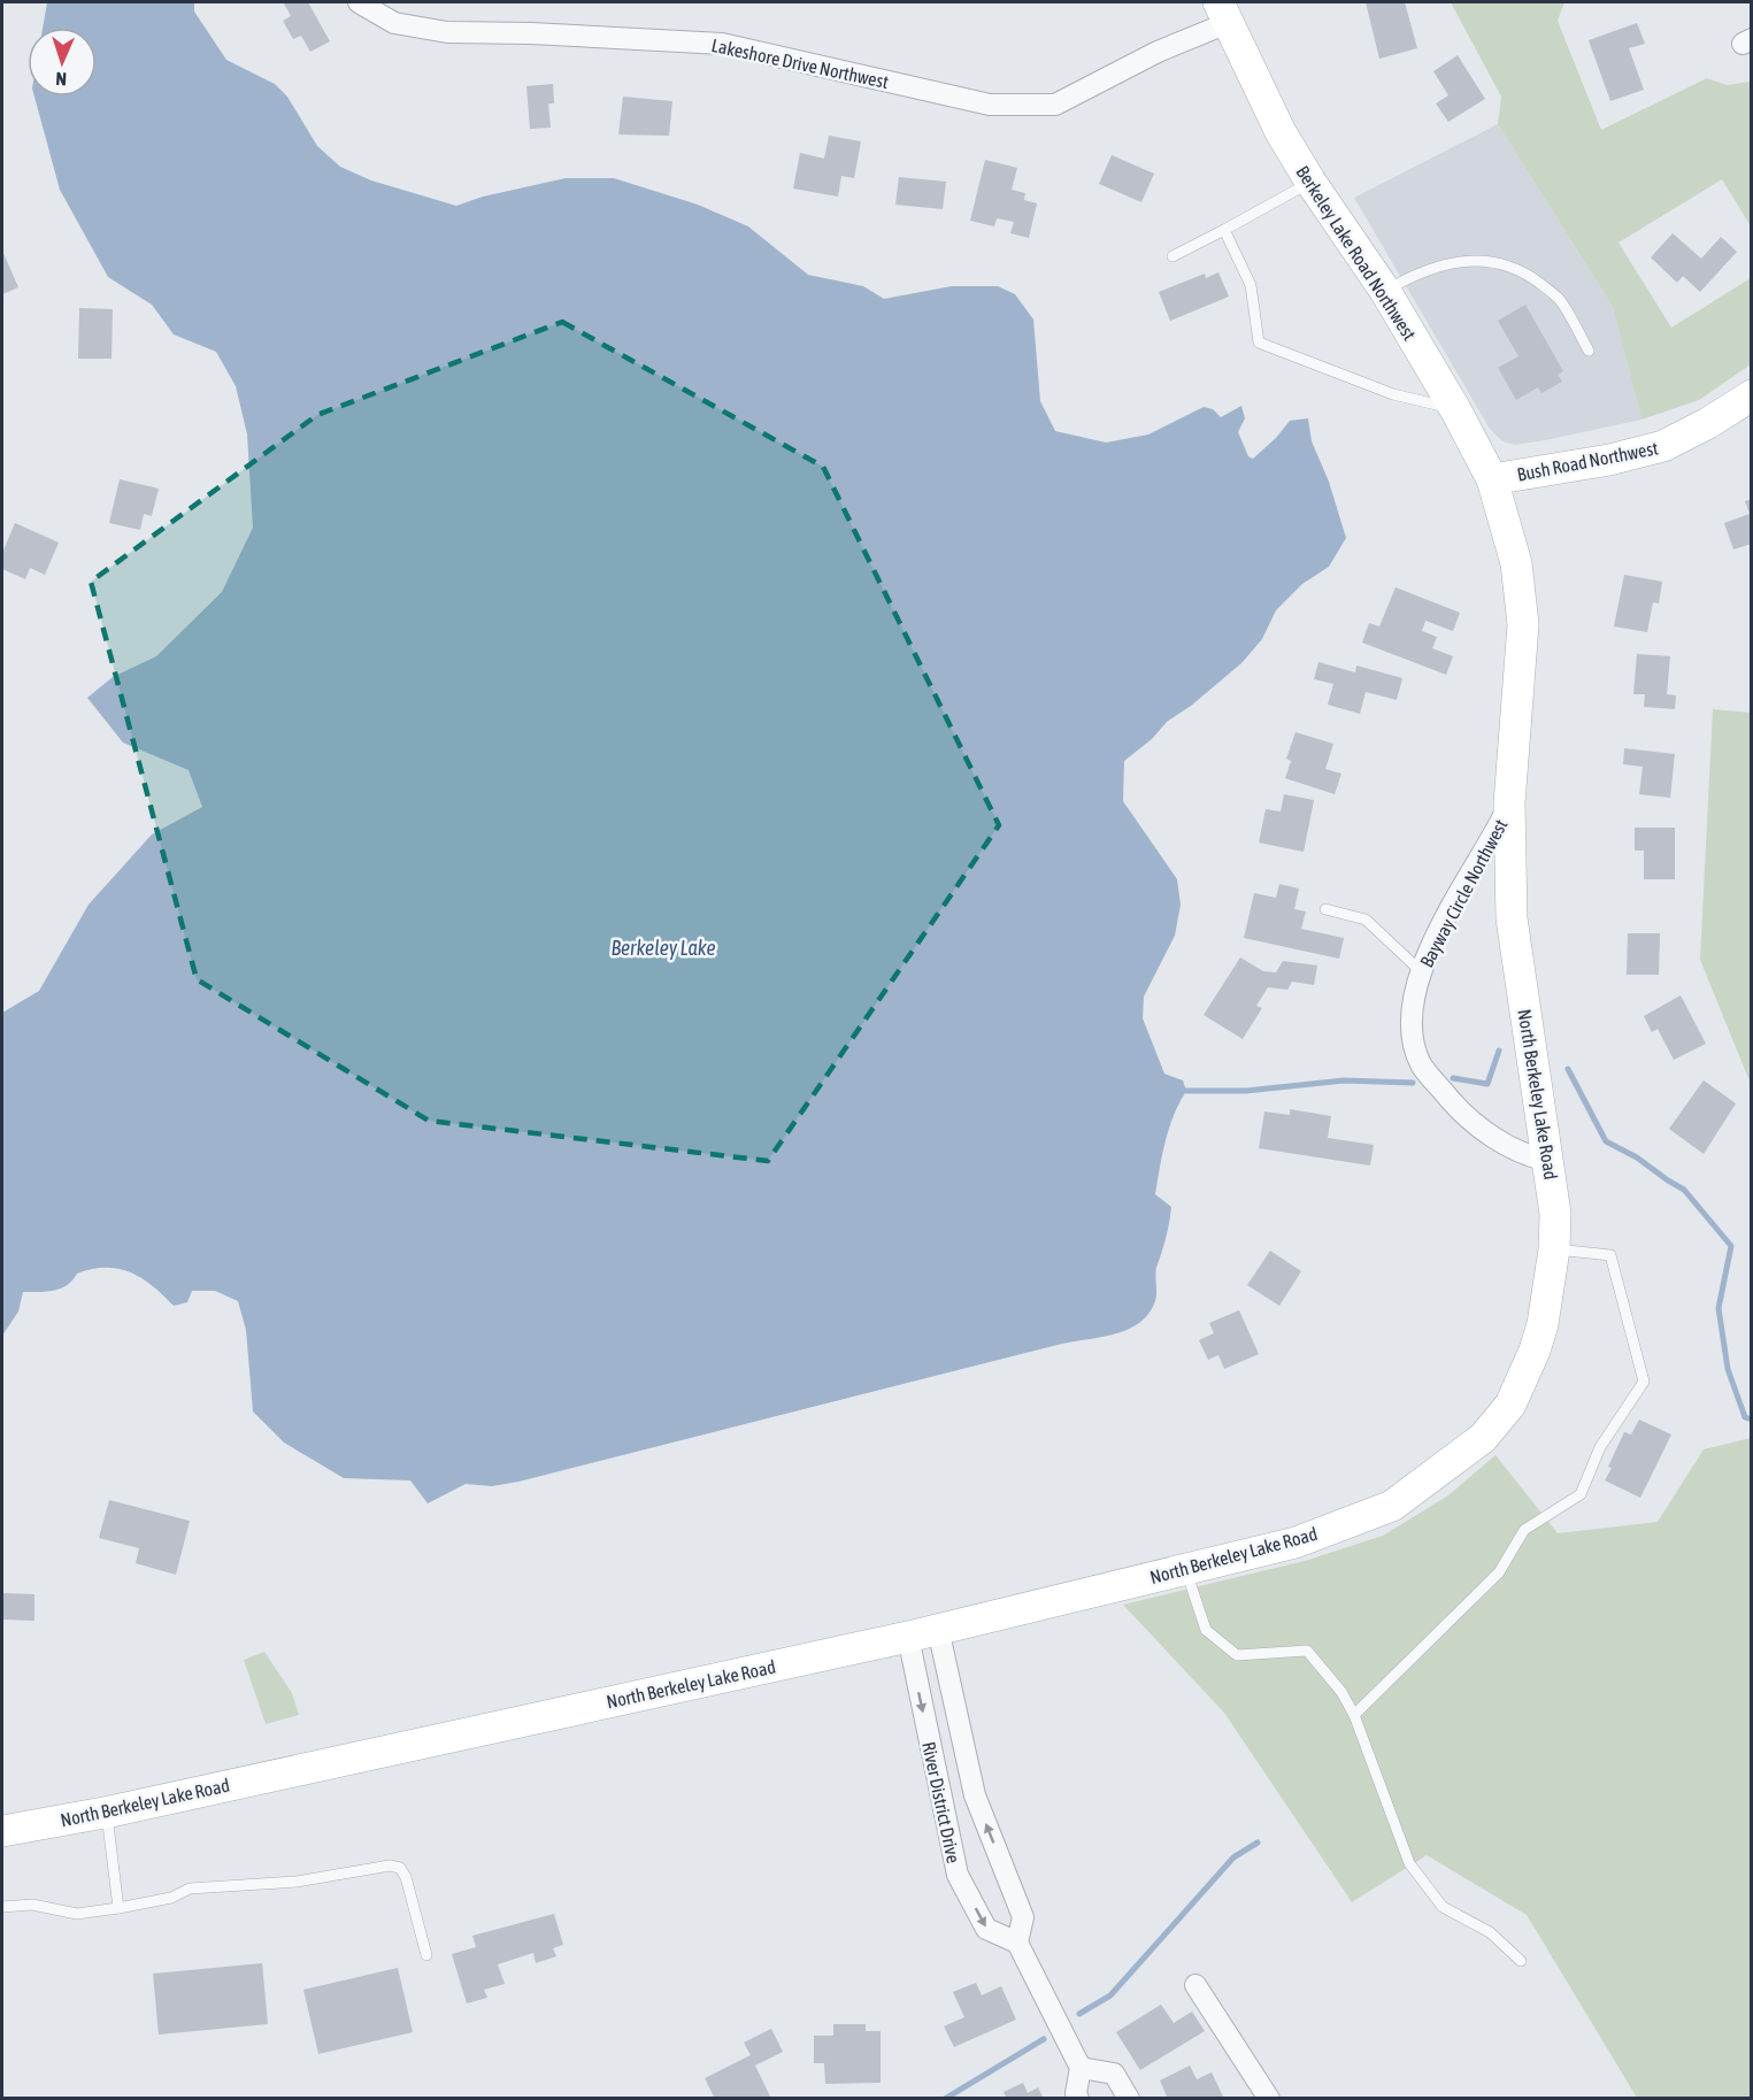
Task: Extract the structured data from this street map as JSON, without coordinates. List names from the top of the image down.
{
  "streets": {
    "street": [
      "Lakeshore Drive Northwest",
      "Berkeley Lake Road Northwest",
      "Bush Road Northwest",
      "Bayway Circle Northwest",
      "North Berkeley Lake Road",
      "River District Drive"
    ]
  },
  "crossings": [
    ["Lakeshore Drive Northwest", "Berkeley Lake Road Northwest"],
    ["Berkeley Lake Road Northwest", "Bush Road Northwest"],
    ["Berkeley Lake Road Northwest", "North Berkeley Lake Road"],
    ["Bush Road Northwest", "North Berkeley Lake Road"],
    ["Bayway Circle Northwest", "North Berkeley Lake Road"],
    ["North Berkeley Lake Road", "River District Drive"]
  ],
  "water": ["Berkeley Lake"],
  "north": "bottom"
}
